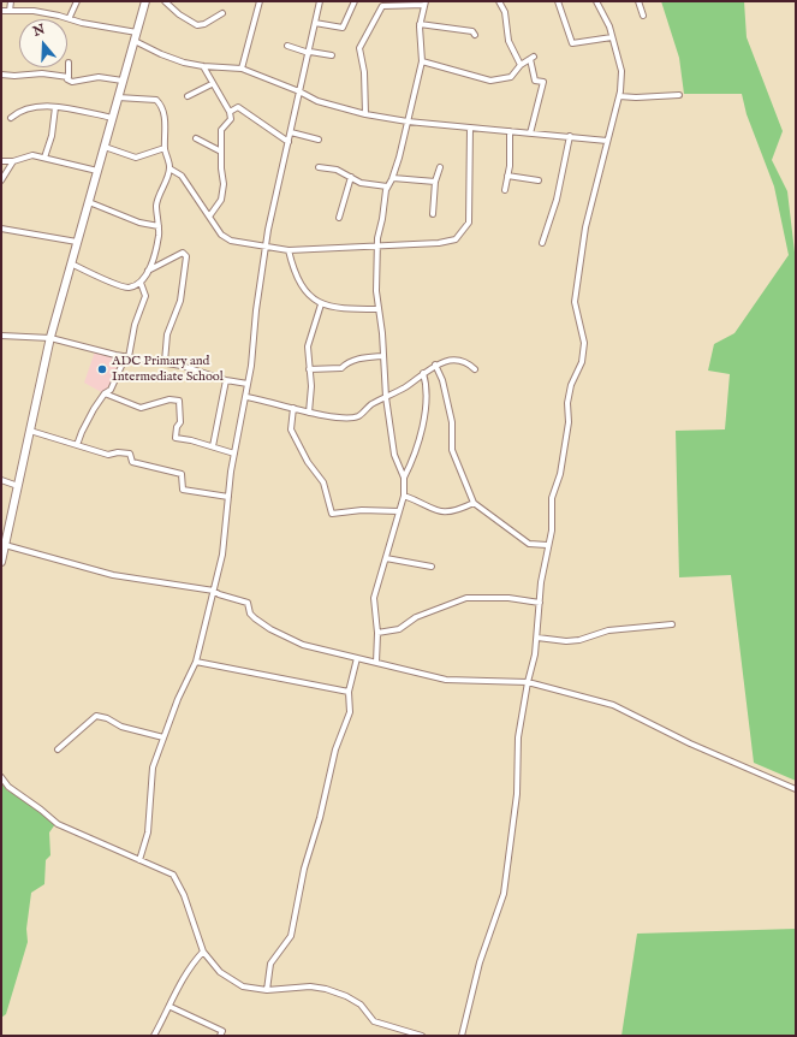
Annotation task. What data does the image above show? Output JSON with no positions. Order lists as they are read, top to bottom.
{
  "places": ["ADC Primary and Intermediate School"],
  "north": "top"
}
